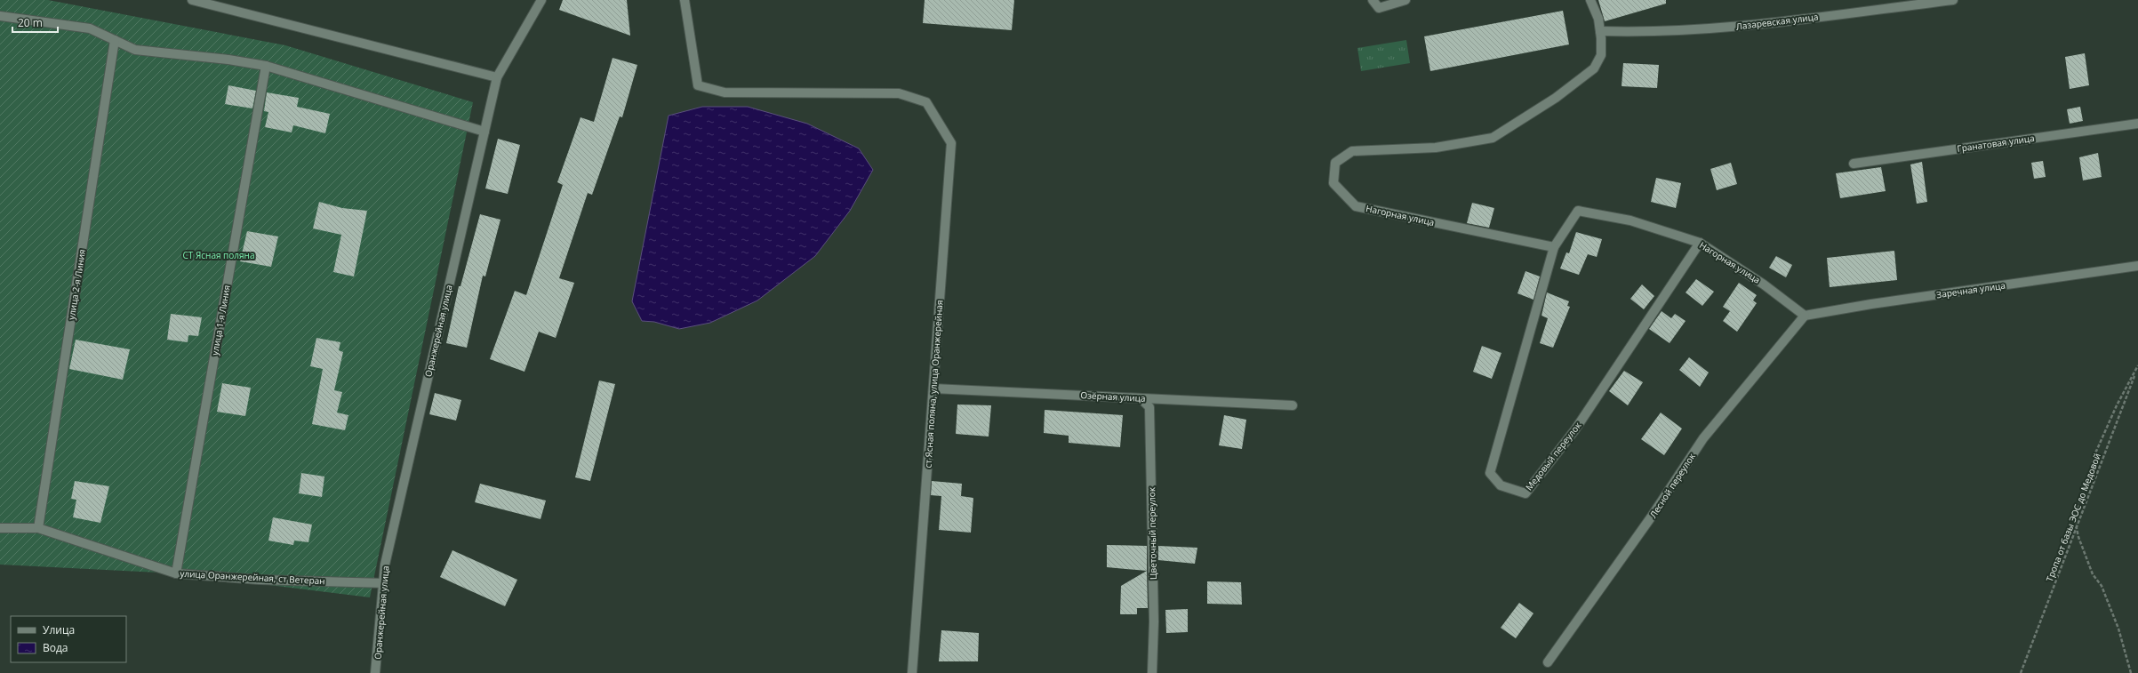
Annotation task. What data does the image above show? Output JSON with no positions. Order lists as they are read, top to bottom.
{
  "streets": {
    "street": [
      "Лазаревская улица",
      "Гранатовая улица",
      "Нагорная улица",
      "улица 2-я Линия",
      "Заречная улица",
      "улица 1-я Линия",
      "Оранжерейная улица",
      "ст Ясная поляна, улица Оранжерейная",
      "Озёрная улица",
      "Медовый переулок",
      "Лесной переулок",
      "Цветочный переулок",
      "улица Оранжерейная, ст Ветеран"
    ],
    "path": ["Тропа от базы ЭОС до Медовой"]
  },
  "crossings": [
    ["Лазаревская улица", "Нагорная улица"],
    ["Нагорная улица", "Заречная улица"],
    ["Нагорная улица", "Медовый переулок"],
    ["Нагорная улица", "Лесной переулок"],
    ["улица 2-я Линия", "улица Оранжерейная, ст Ветеран"],
    ["Заречная улица", "Лесной переулок"],
    ["улица 1-я Линия", "улица Оранжерейная, ст Ветеран"],
    ["Оранжерейная улица", "улица Оранжерейная, ст Ветеран"],
    ["ст Ясная поляна, улица Оранжерейная", "Озёрная улица"],
    ["Озёрная улица", "Цветочный переулок"]
  ],
  "parks": ["СТ Ясная поляна"],
  "legend": ["Улица", "Вода"],
  "scale_bar": "20 m"
}
